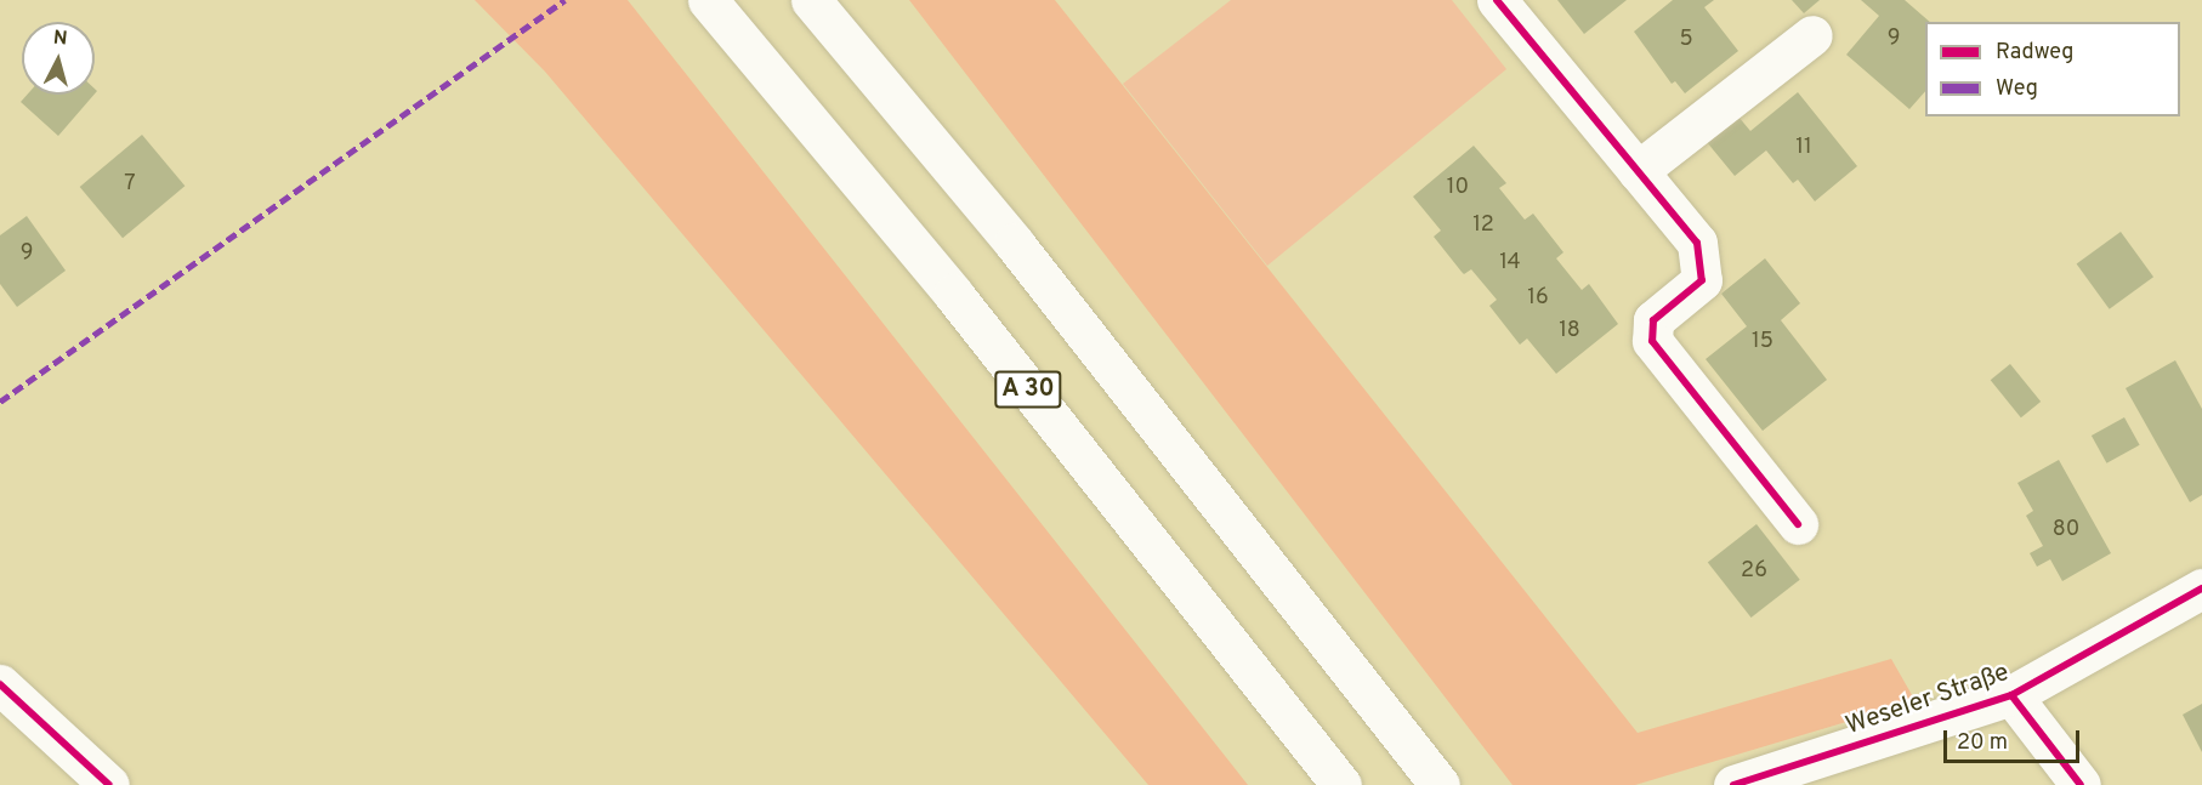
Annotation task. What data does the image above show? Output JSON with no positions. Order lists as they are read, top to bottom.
{
  "streets": {
    "main road": ["A 30", "Weseler Straße"]
  },
  "house_numbers": [
    "9",
    "5",
    "11",
    "7",
    "10",
    "12",
    "9",
    "14",
    "16",
    "18",
    "15",
    "80",
    "26"
  ],
  "legend": ["Radweg", "Weg"],
  "scale_bar": "20 m",
  "north": "top"
}
